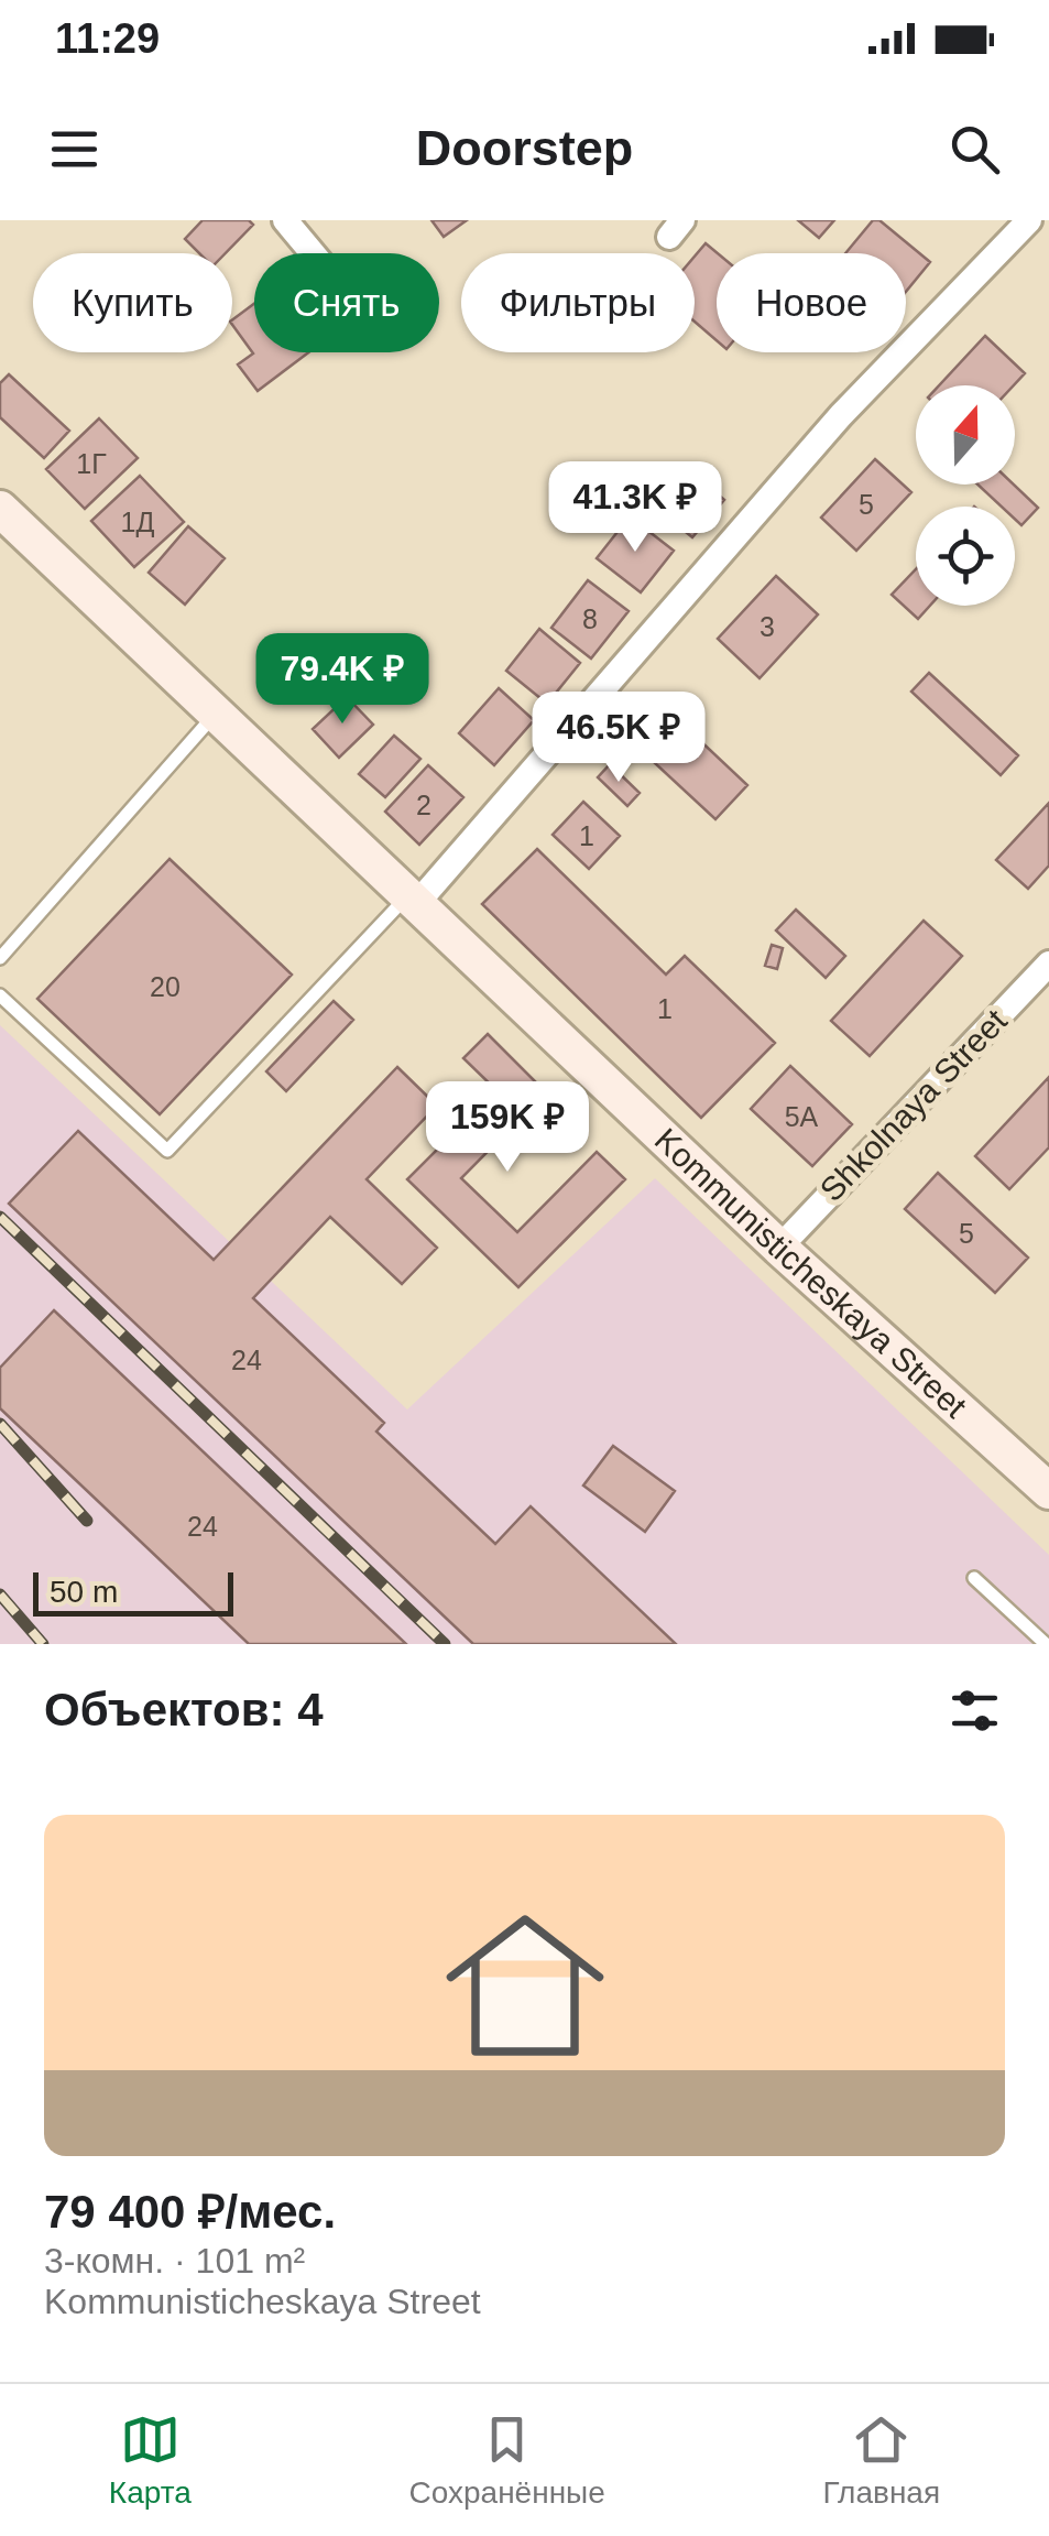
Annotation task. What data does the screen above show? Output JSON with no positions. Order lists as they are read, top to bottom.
{
  "streets": {
    "street": ["Shkolnaya Street", "Kommunisticheskaya Street"]
  },
  "crossings": [
    ["Shkolnaya Street", "Kommunisticheskaya Street"]
  ],
  "house_numbers": [
    "1Г",
    "5",
    "1Д",
    "8",
    "3",
    "2",
    "1",
    "20",
    "1",
    "5А",
    "5",
    "24",
    "24"
  ],
  "scale_bar": "50 m",
  "north": "top",
  "page": {
    "status": "11:29",
    "header": "Doorstep",
    "chip": [
      "Купить",
      "Снять",
      "Фильтры",
      "Новое"
    ],
    "price": [
      "41.3K ₽",
      "79.4K ₽",
      "46.5K ₽",
      "159K ₽"
    ],
    "scale": "50 m",
    "heading": "Объектов: 4",
    "list": [
      {
        "name": "79 400 ₽/мес.",
        "note": "3-комн. · 101 m² · Kommunisticheskaya Street"
      }
    ],
    "tabs": ["Карта", "Сохранённые", "Главная"]
  }
}
